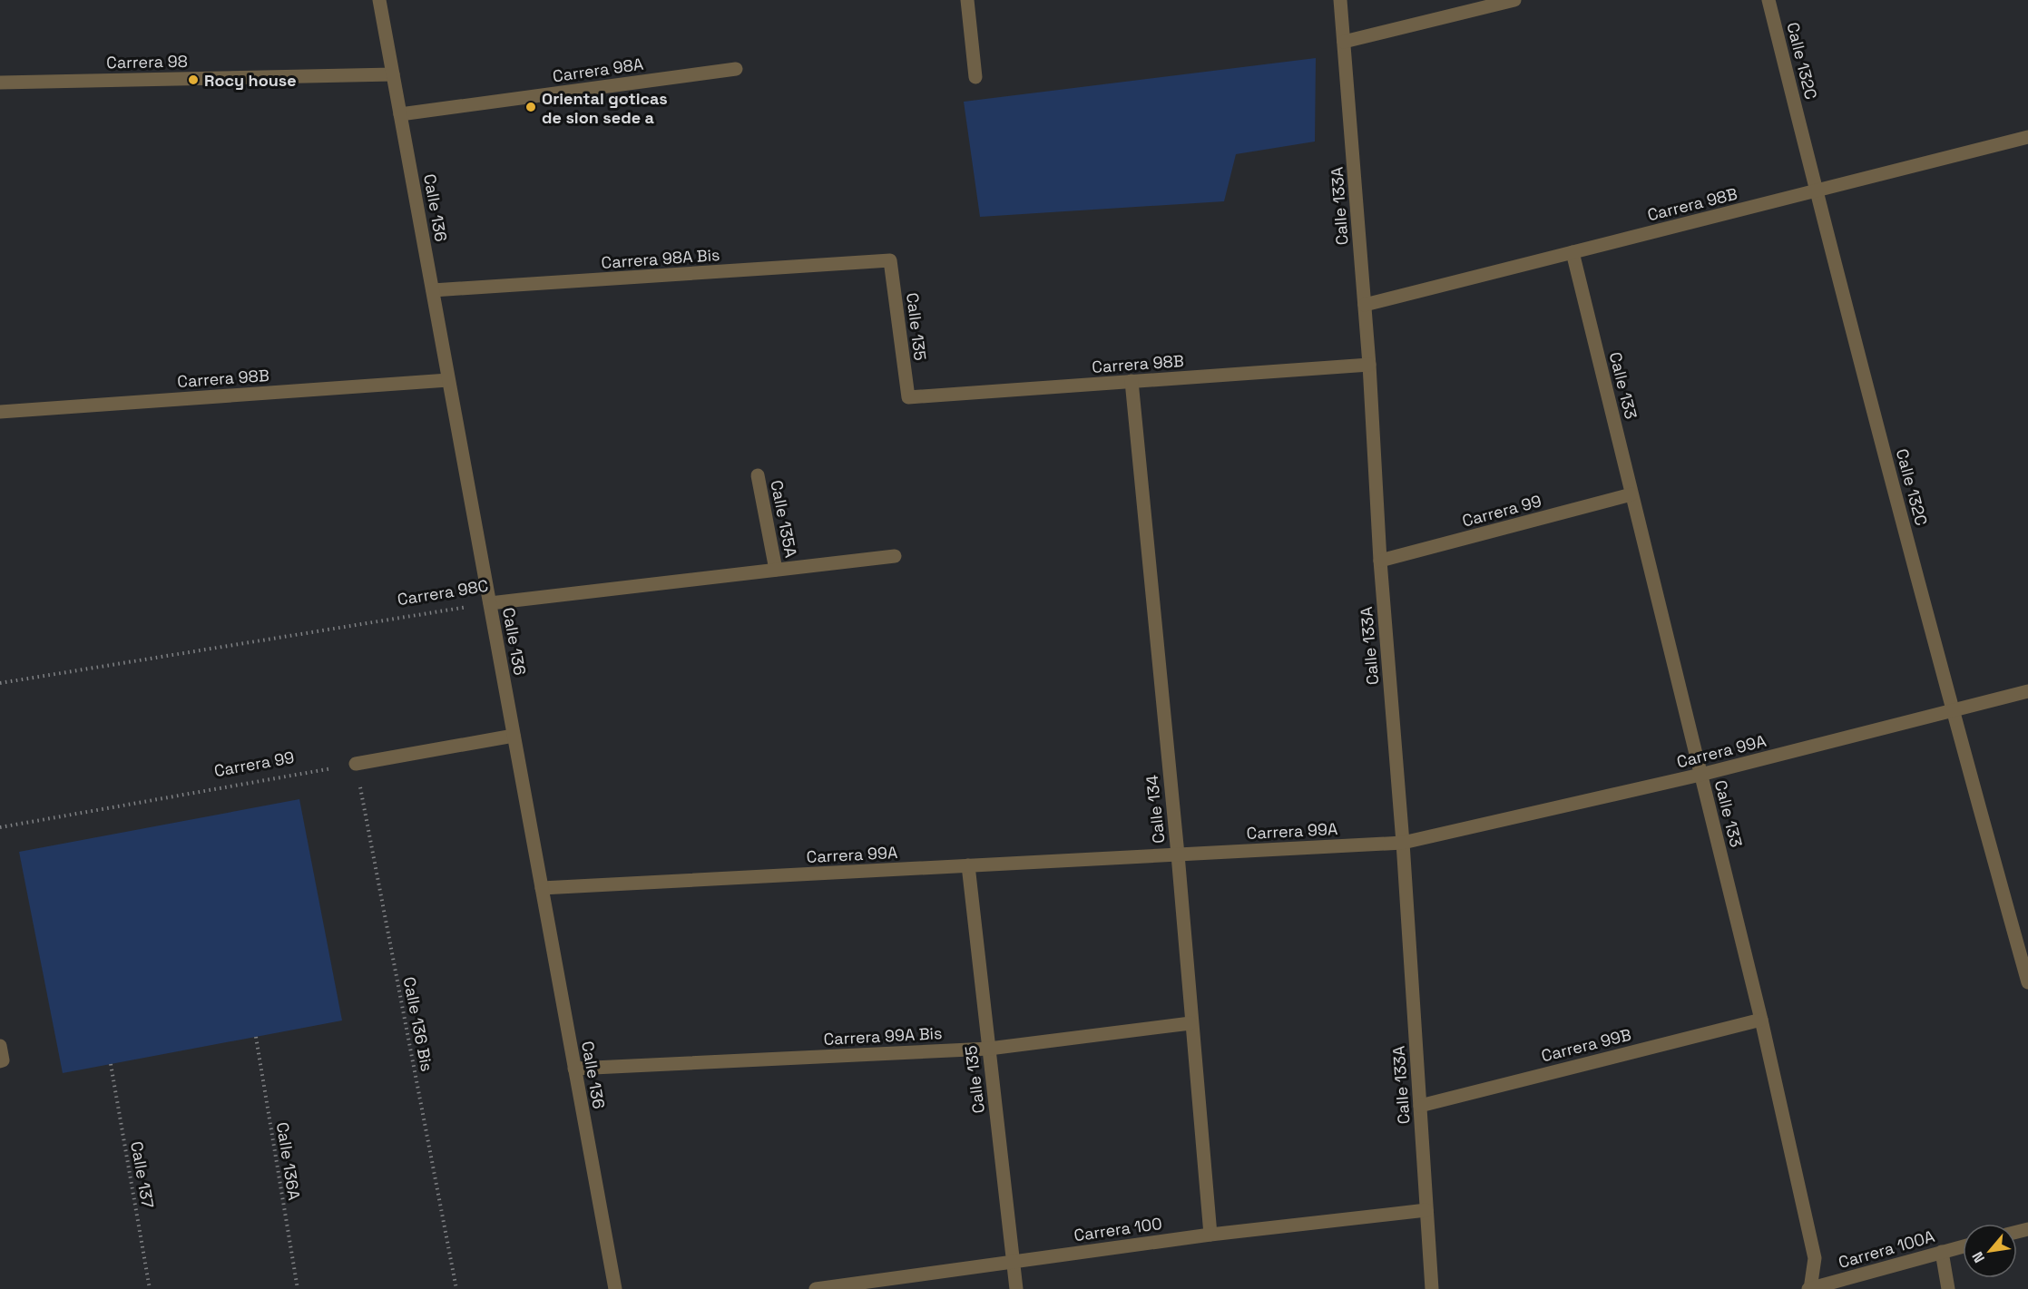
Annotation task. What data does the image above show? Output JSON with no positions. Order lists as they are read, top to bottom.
{
  "streets": {
    "street": [
      "Calle 132C",
      "Carrera 98",
      "Carrera 98A",
      "Carrera 98B",
      "Calle 133A",
      "Calle 136",
      "Carrera 98A Bis",
      "Calle 135",
      "Calle 133",
      "Carrera 99",
      "Calle 135A",
      "Carrera 98C",
      "Carrera 99A",
      "Calle 134",
      "Carrera 99A Bis",
      "Carrera 99B",
      "Carrera 100",
      "Carrera 100A"
    ],
    "path": ["Calle 136 Bis", "Calle 136A", "Calle 137"]
  },
  "crossings": [
    ["Calle 132C", "Carrera 98B"],
    ["Calle 132C", "Carrera 99A"],
    ["Carrera 98", "Calle 136"],
    ["Carrera 98A", "Calle 136"],
    ["Carrera 98B", "Calle 133A"],
    ["Carrera 98B", "Calle 136"],
    ["Carrera 98B", "Calle 135"],
    ["Carrera 98B", "Calle 133"],
    ["Carrera 98B", "Calle 134"],
    ["Calle 133A", "Carrera 99"],
    ["Calle 133A", "Carrera 99A"],
    ["Calle 133A", "Carrera 99B"],
    ["Calle 133A", "Carrera 100"],
    ["Calle 136", "Carrera 98A Bis"],
    ["Calle 136", "Carrera 98C"],
    ["Calle 136", "Carrera 99A"],
    ["Calle 136", "Carrera 99A Bis"],
    ["Carrera 98A Bis", "Calle 135"],
    ["Calle 135", "Carrera 99A"],
    ["Calle 135", "Carrera 99A Bis"],
    ["Calle 135", "Carrera 100"],
    ["Calle 133", "Carrera 99"],
    ["Calle 133", "Carrera 99A"],
    ["Calle 133", "Carrera 99B"],
    ["Calle 133", "Carrera 100A"],
    ["Carrera 99", "Calle 136 Bis"],
    ["Calle 135A", "Carrera 98C"],
    ["Carrera 99A", "Calle 134"],
    ["Calle 134", "Carrera 99A Bis"],
    ["Calle 134", "Carrera 100"]
  ],
  "places": ["Rocy house", "Oriental goticas de sion sede a"],
  "north": "bottom left"
}
